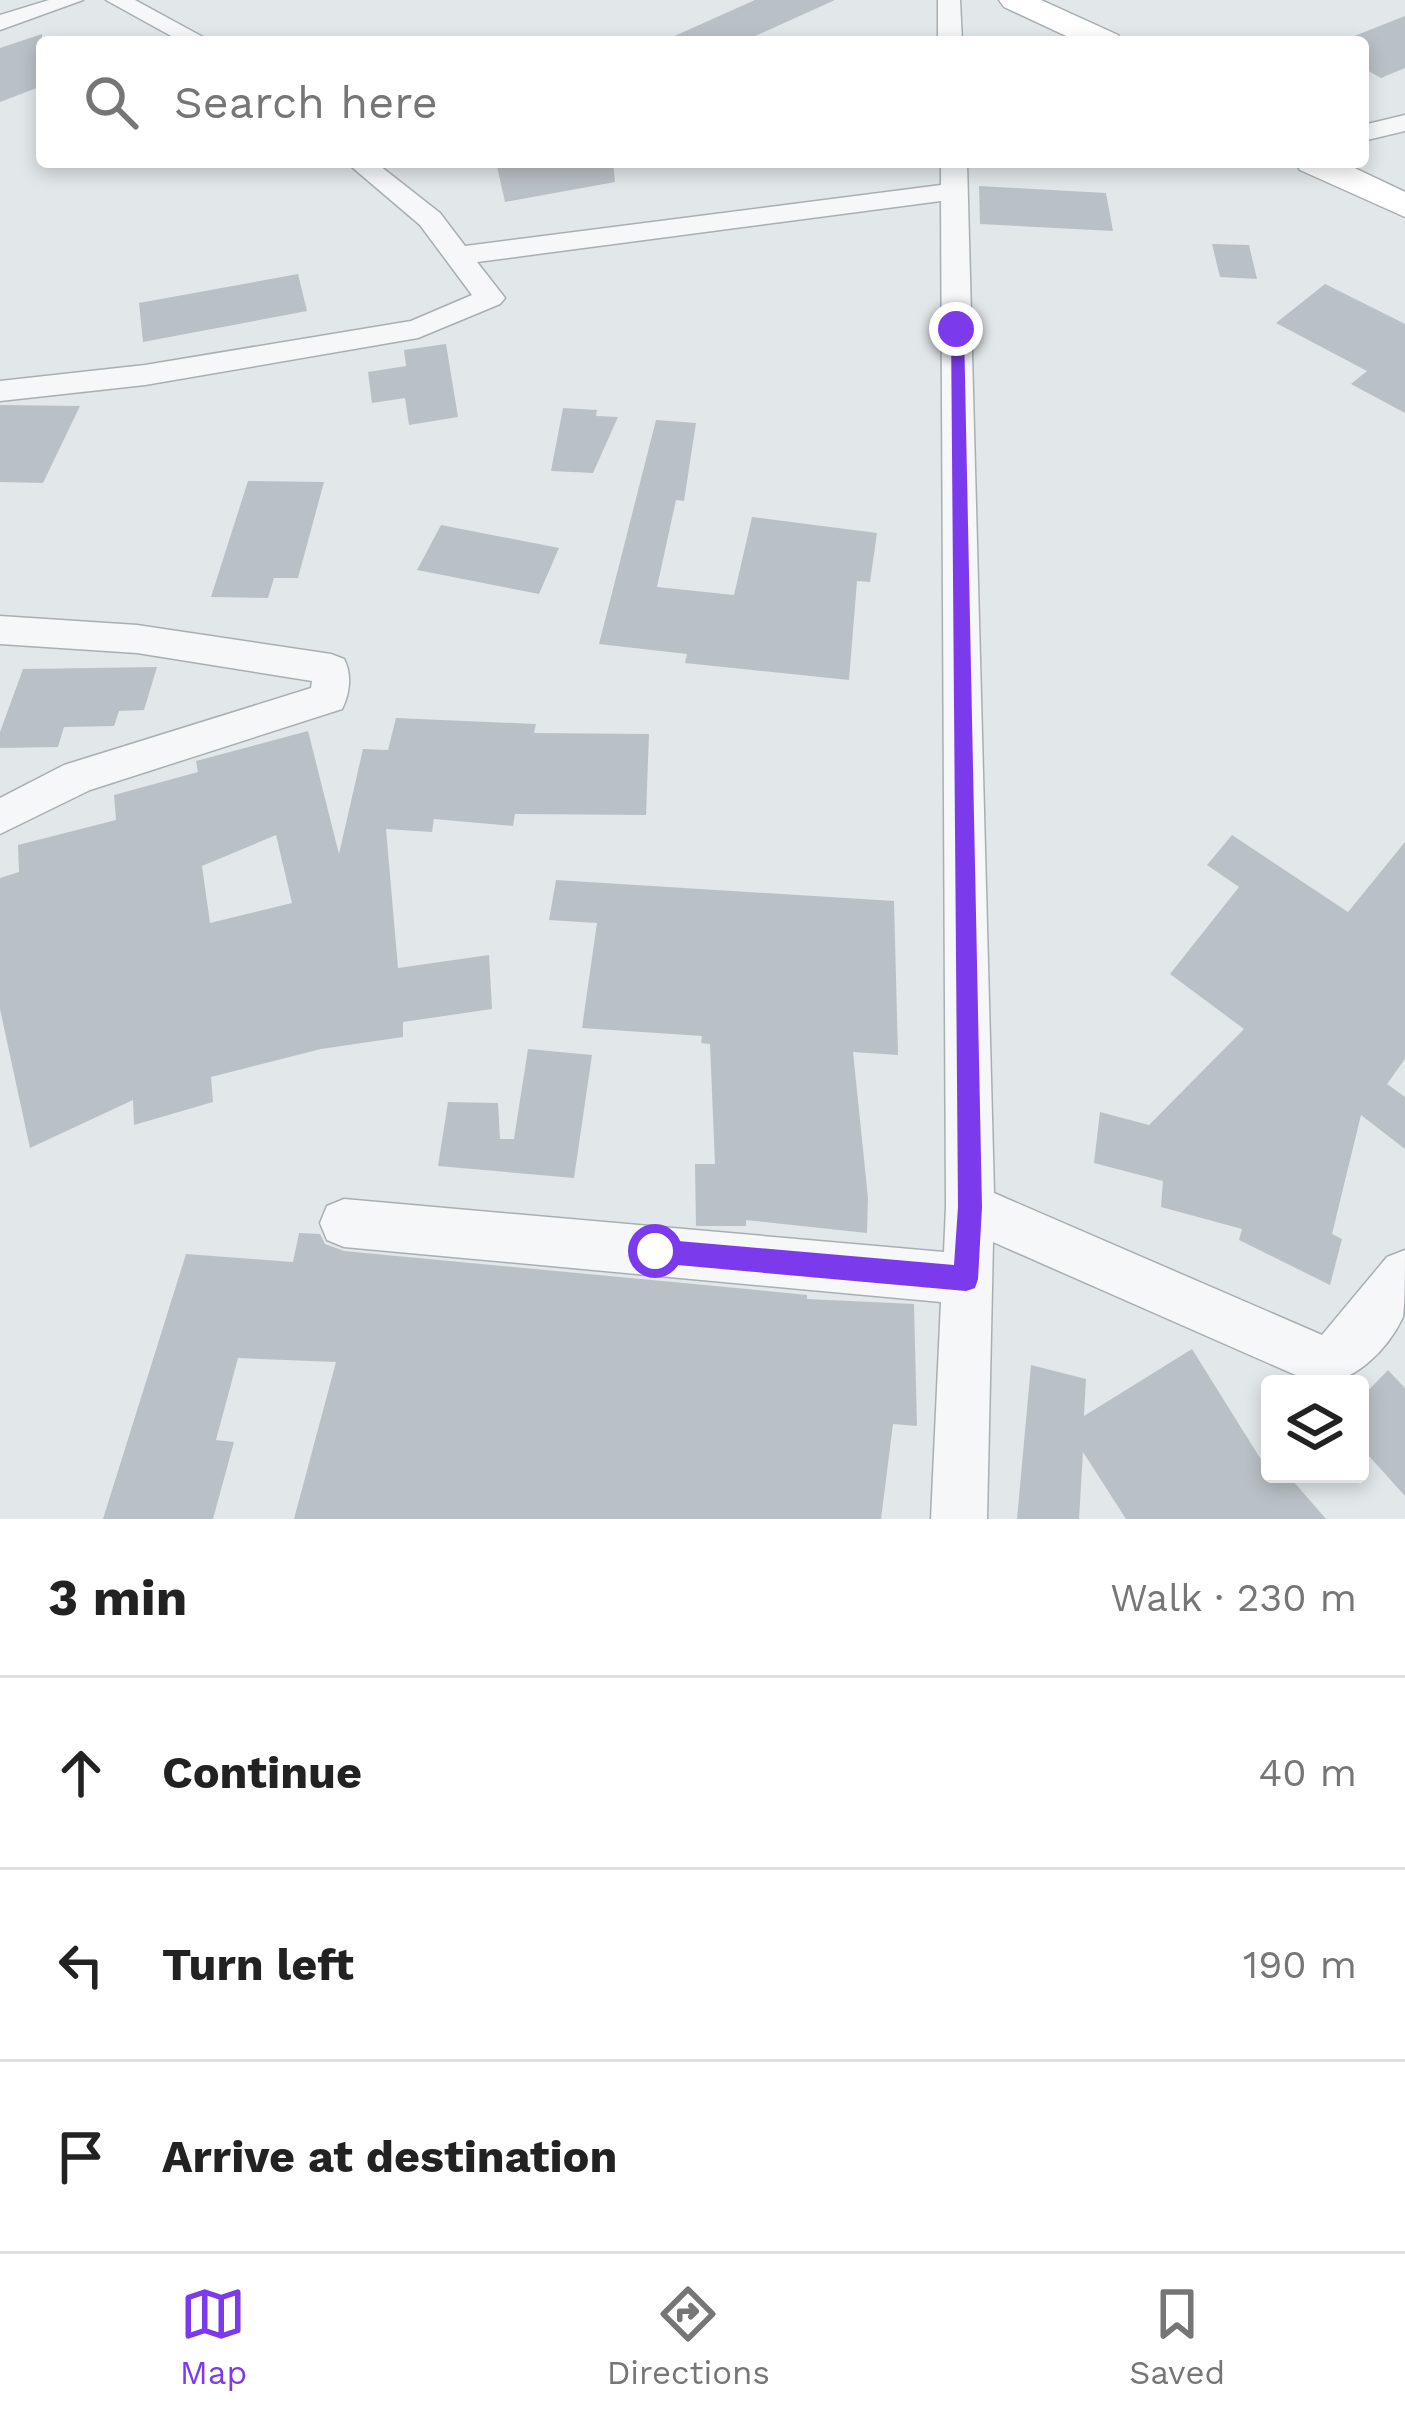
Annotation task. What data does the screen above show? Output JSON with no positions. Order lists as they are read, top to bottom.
{
  "page": {
    "search": "Search here",
    "heading": ["3 min", "Walk · 230 m"],
    "list": [
      ["Continue", "40 m"],
      ["Turn left", "190 m"],
      "Arrive at destination"
    ],
    "nav": ["Map", "Directions", "Saved"]
  }
}
